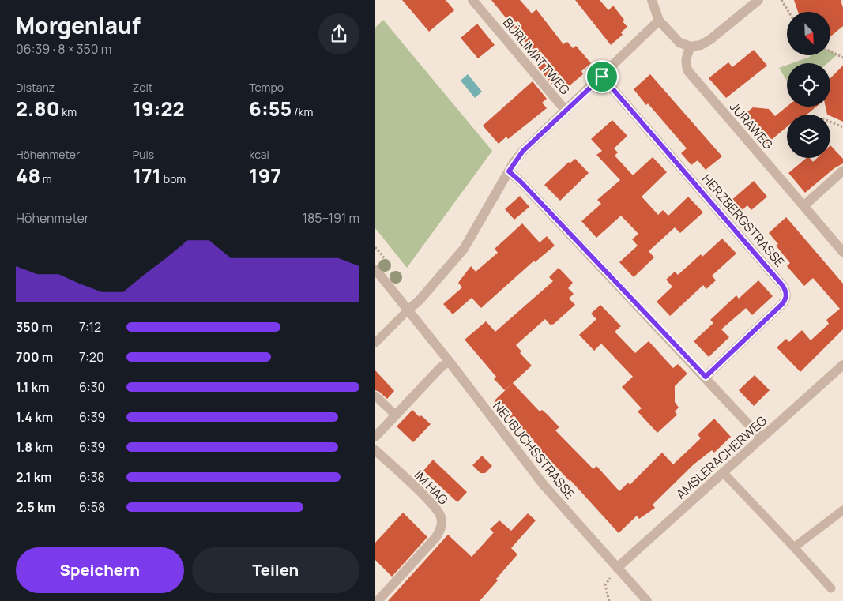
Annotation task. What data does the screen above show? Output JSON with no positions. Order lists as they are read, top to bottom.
{
  "streets": {
    "street": [
      "BÜRLIMATTWEG",
      "JURAWEG",
      "HERZBERGSTRASSE",
      "NEUBUCHSSTRASSE",
      "AMSLERACHERWEG",
      "IM HAG"
    ]
  },
  "crossings": [
    ["NEUBUCHSSTRASSE", "AMSLERACHERWEG"]
  ],
  "north": "bottom right",
  "page": {
    "heading": ["Morgenlauf", "06:39 · 8 × 350 m"],
    "stats": [
      ["Distanz", "2.80 km"],
      ["Zeit", "19:22"],
      ["Tempo", "6:55 /km"],
      ["Höhenmeter", "48 m"],
      ["Puls", "171 bpm"],
      ["kcal", "197"]
    ],
    "chart": ["Höhenmeter", "185–191 m"],
    "list": [
      {
        "name": "350 m",
        "note": "7:12"
      },
      {
        "name": "700 m",
        "note": "7:20"
      },
      {
        "name": "1.1 km",
        "note": "6:30"
      },
      {
        "name": "1.4 km",
        "note": "6:39"
      },
      {
        "name": "1.8 km",
        "note": "6:39"
      },
      {
        "name": "2.1 km",
        "note": "6:38"
      },
      {
        "name": "2.5 km",
        "note": "6:58"
      }
    ],
    "buttons": ["Speichern", "Teilen"]
  }
}
